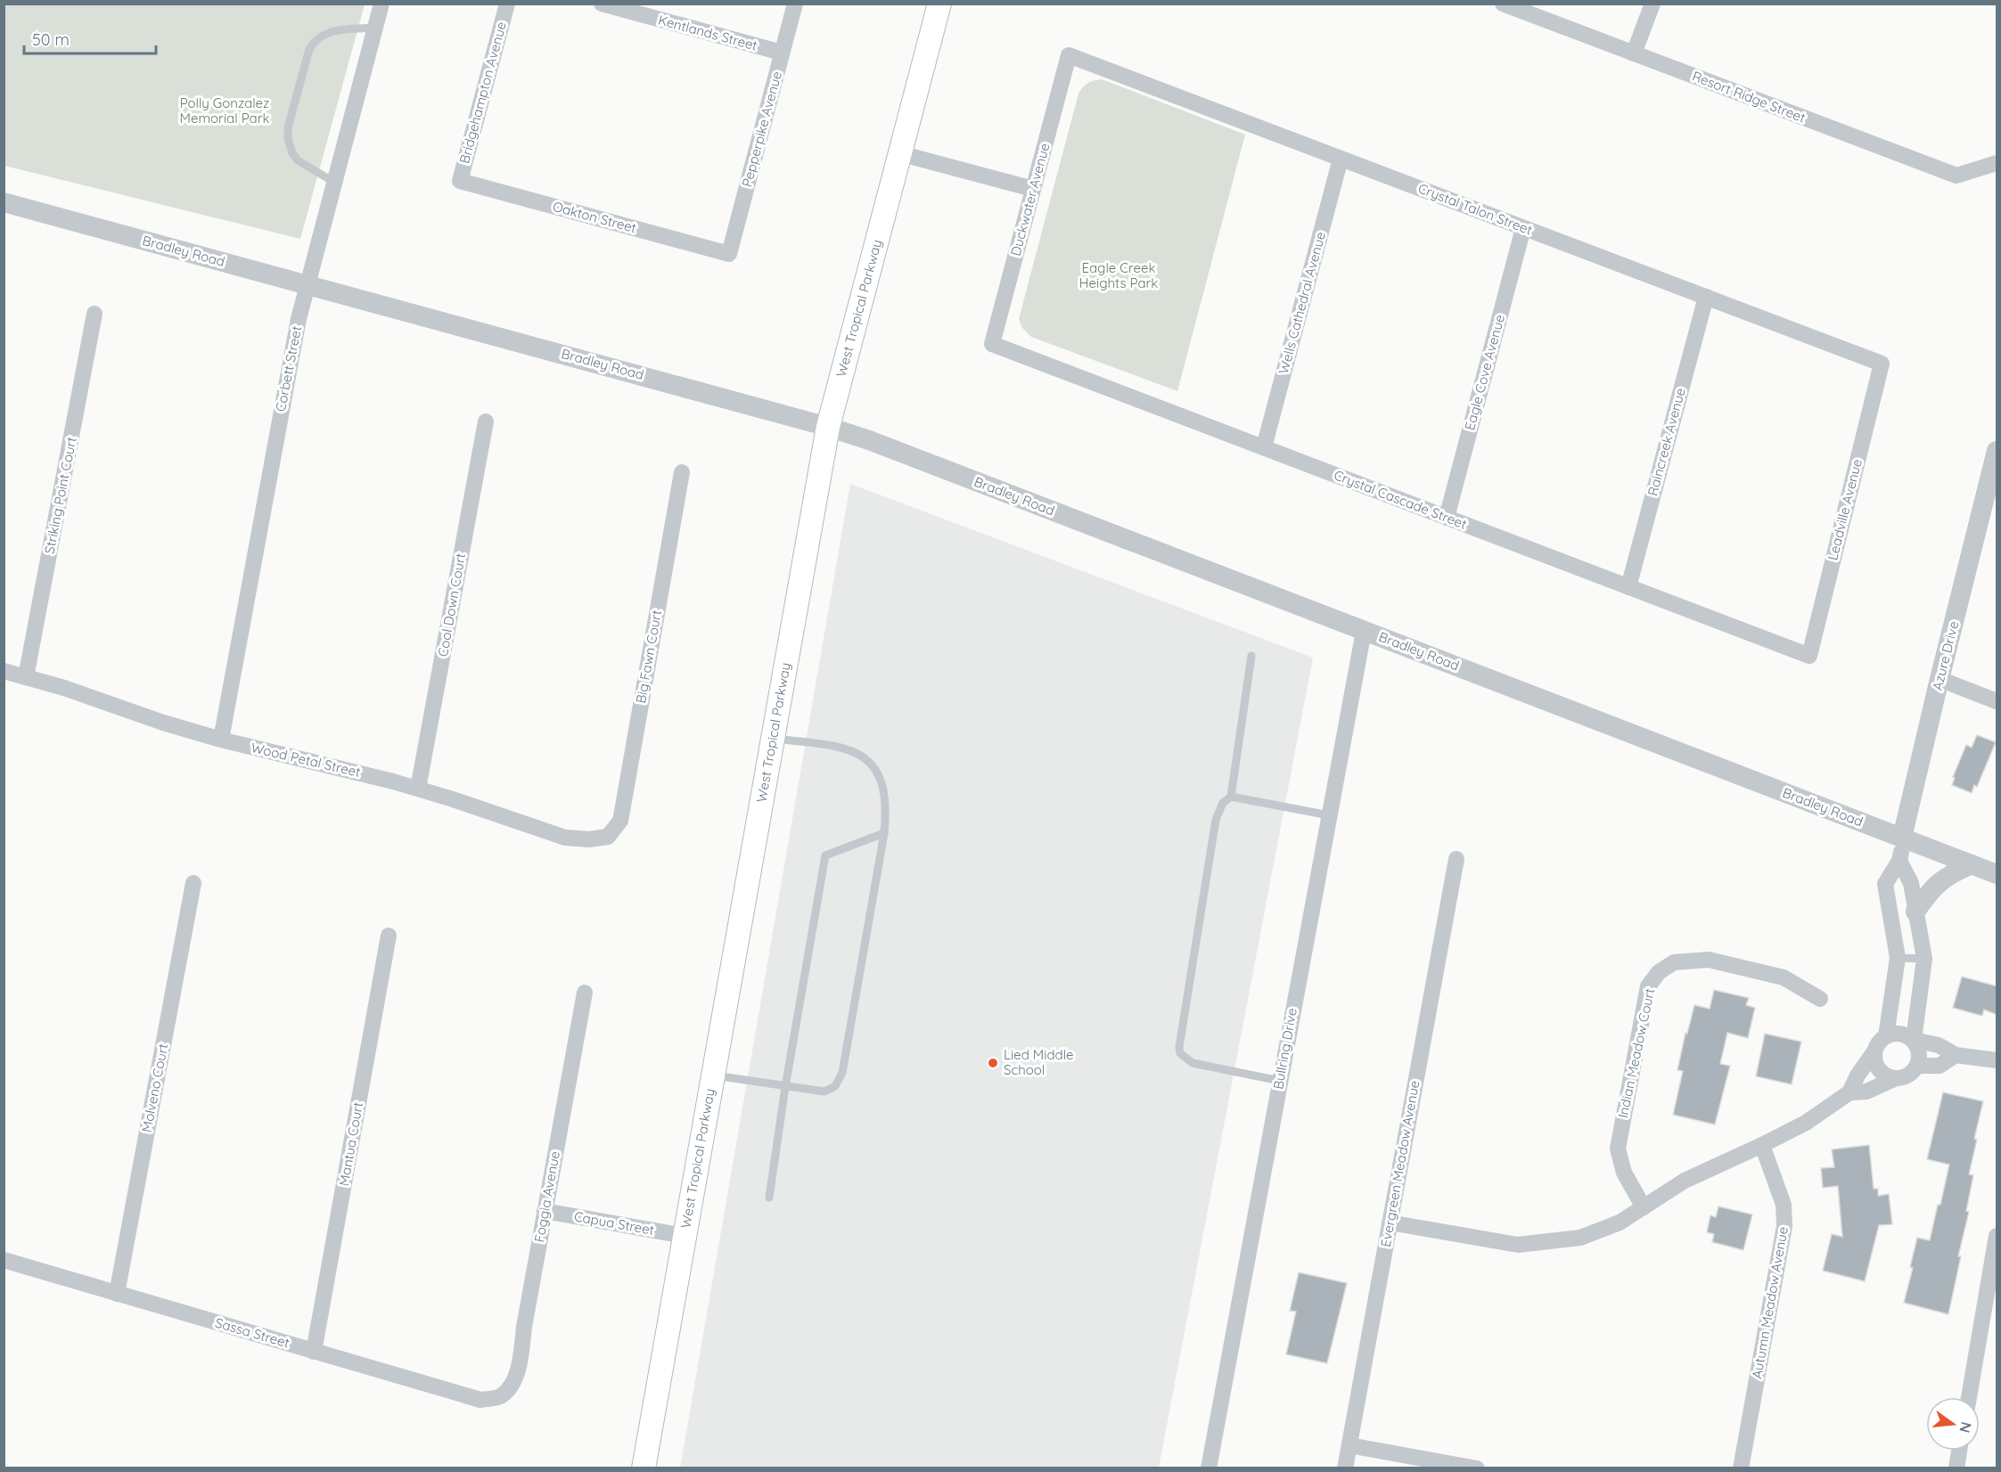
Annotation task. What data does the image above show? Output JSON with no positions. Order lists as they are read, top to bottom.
{
  "streets": {
    "main road": ["West Tropical Parkway"],
    "street": [
      "Kentlands Street",
      "Bridgehampton Avenue",
      "Resort Ridge Street",
      "Pepperpike Avenue",
      "Duckwater Avenue",
      "Crystal Talon Street",
      "Oakton Street",
      "Bradley Road",
      "Wells Cathedral Avenue",
      "Corbett Street",
      "Eagle Cove Avenue",
      "Raincreek Avenue",
      "Striking Point Court",
      "Crystal Cascade Street",
      "Leadville Avenue",
      "Cool Down Court",
      "Azure Drive",
      "Big Fawn Court",
      "Wood Petal Street",
      "Bullring Drive",
      "Indian Meadow Court",
      "Molveno Court",
      "Mantua Court",
      "Evergreen Meadow Avenue",
      "Foggia Avenue",
      "Capua Street",
      "Autumn Meadow Avenue",
      "Sassa Street"
    ]
  },
  "crossings": [
    ["Kentlands Street", "Pepperpike Avenue"],
    ["Bridgehampton Avenue", "Oakton Street"],
    ["Pepperpike Avenue", "Oakton Street"],
    ["Duckwater Avenue", "Crystal Talon Street"],
    ["Duckwater Avenue", "Crystal Cascade Street"],
    ["Crystal Talon Street", "Wells Cathedral Avenue"],
    ["Crystal Talon Street", "Eagle Cove Avenue"],
    ["Crystal Talon Street", "Raincreek Avenue"],
    ["Crystal Talon Street", "Leadville Avenue"],
    ["Bradley Road", "West Tropical Parkway"],
    ["Bradley Road", "Corbett Street"],
    ["Bradley Road", "Azure Drive"],
    ["Bradley Road", "Bullring Drive"],
    ["Wells Cathedral Avenue", "Crystal Cascade Street"],
    ["West Tropical Parkway", "Capua Street"],
    ["Corbett Street", "Wood Petal Street"],
    ["Eagle Cove Avenue", "Crystal Cascade Street"],
    ["Raincreek Avenue", "Crystal Cascade Street"],
    ["Striking Point Court", "Wood Petal Street"],
    ["Crystal Cascade Street", "Leadville Avenue"],
    ["Cool Down Court", "Wood Petal Street"],
    ["Big Fawn Court", "Wood Petal Street"],
    ["Molveno Court", "Sassa Street"],
    ["Mantua Court", "Sassa Street"],
    ["Foggia Avenue", "Capua Street"],
    ["Foggia Avenue", "Sassa Street"]
  ],
  "parks": ["Polly Gonzalez Memorial Park", "Eagle Creek Heights Park"],
  "places": ["Lied Middle School"],
  "scale_bar": "50 m",
  "north": "right"
}
